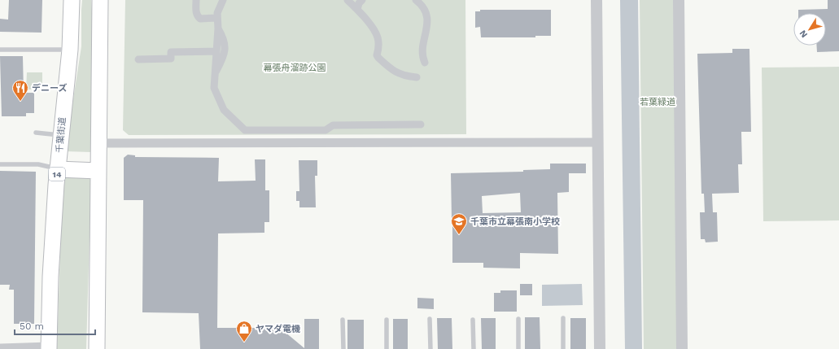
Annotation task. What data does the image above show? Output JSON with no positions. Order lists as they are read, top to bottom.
{
  "streets": {
    "highway": ["千葉街道", "14"]
  },
  "parks": ["幕張舟溜跡公園", "若葉緑道"],
  "places": {
    "restaurant": ["デニーズ"],
    "school or university": ["千葉市立幕張南小学校"],
    "shop": ["ヤマダ電機"]
  },
  "scale_bar": "50 m",
  "north": "bottom left"
}
